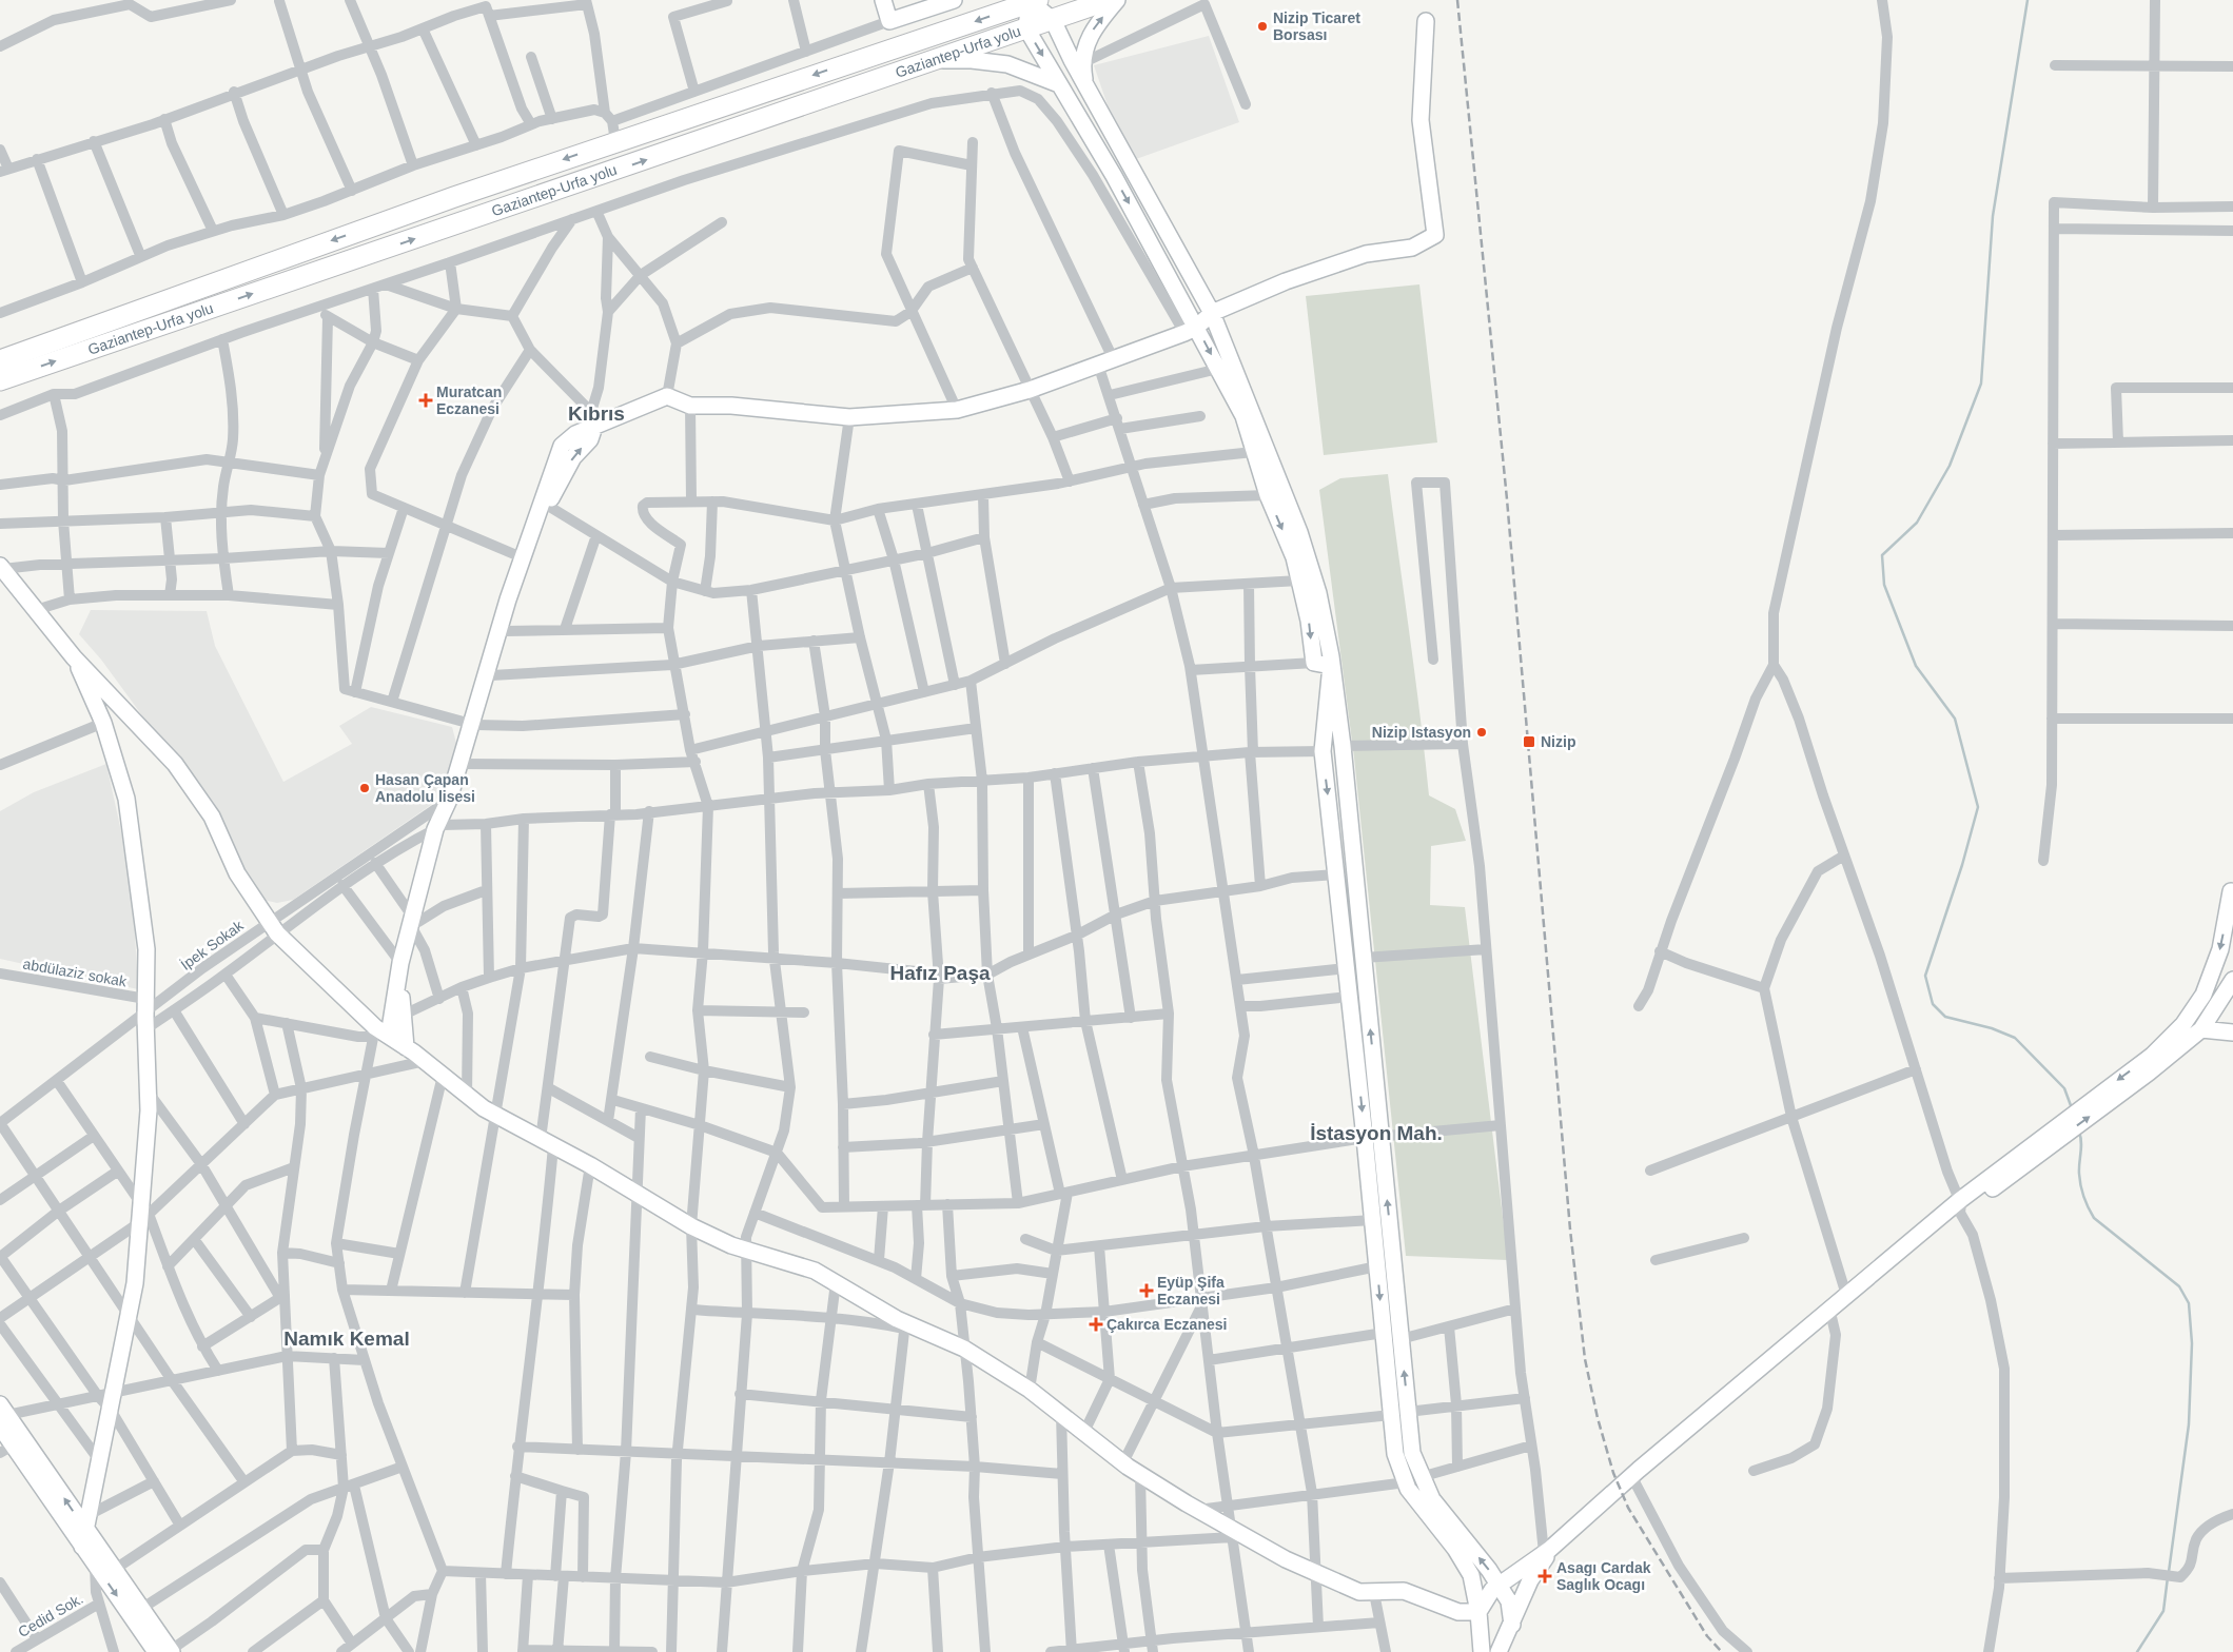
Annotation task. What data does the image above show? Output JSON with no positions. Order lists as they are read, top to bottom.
{
  "streets": {
    "highway": ["Gaziantep-Urfa yolu"],
    "street": ["İpek Sokak", "abdülaziz sokak", "Cedid Sok."]
  },
  "crossings": [
    ["İpek Sokak", "abdülaziz sokak"]
  ],
  "districts": [
    "Kıbrıs",
    "Hafız Paşa",
    "İstasyon Mah.",
    "Namık Kemal"
  ],
  "places": {
    "other": ["Nizip Ticaret Borsası", "Nizip Istasyon", "Hasan Çapan Anadolu lisesi"],
    "health": [
      "Muratcan Eczanesi",
      "Eyüp Şifa Eczanesi",
      "Çakırca Eczanesi",
      "Asagı Cardak Saglık Ocagı"
    ],
    "transit": ["Nizip"]
  }
}
